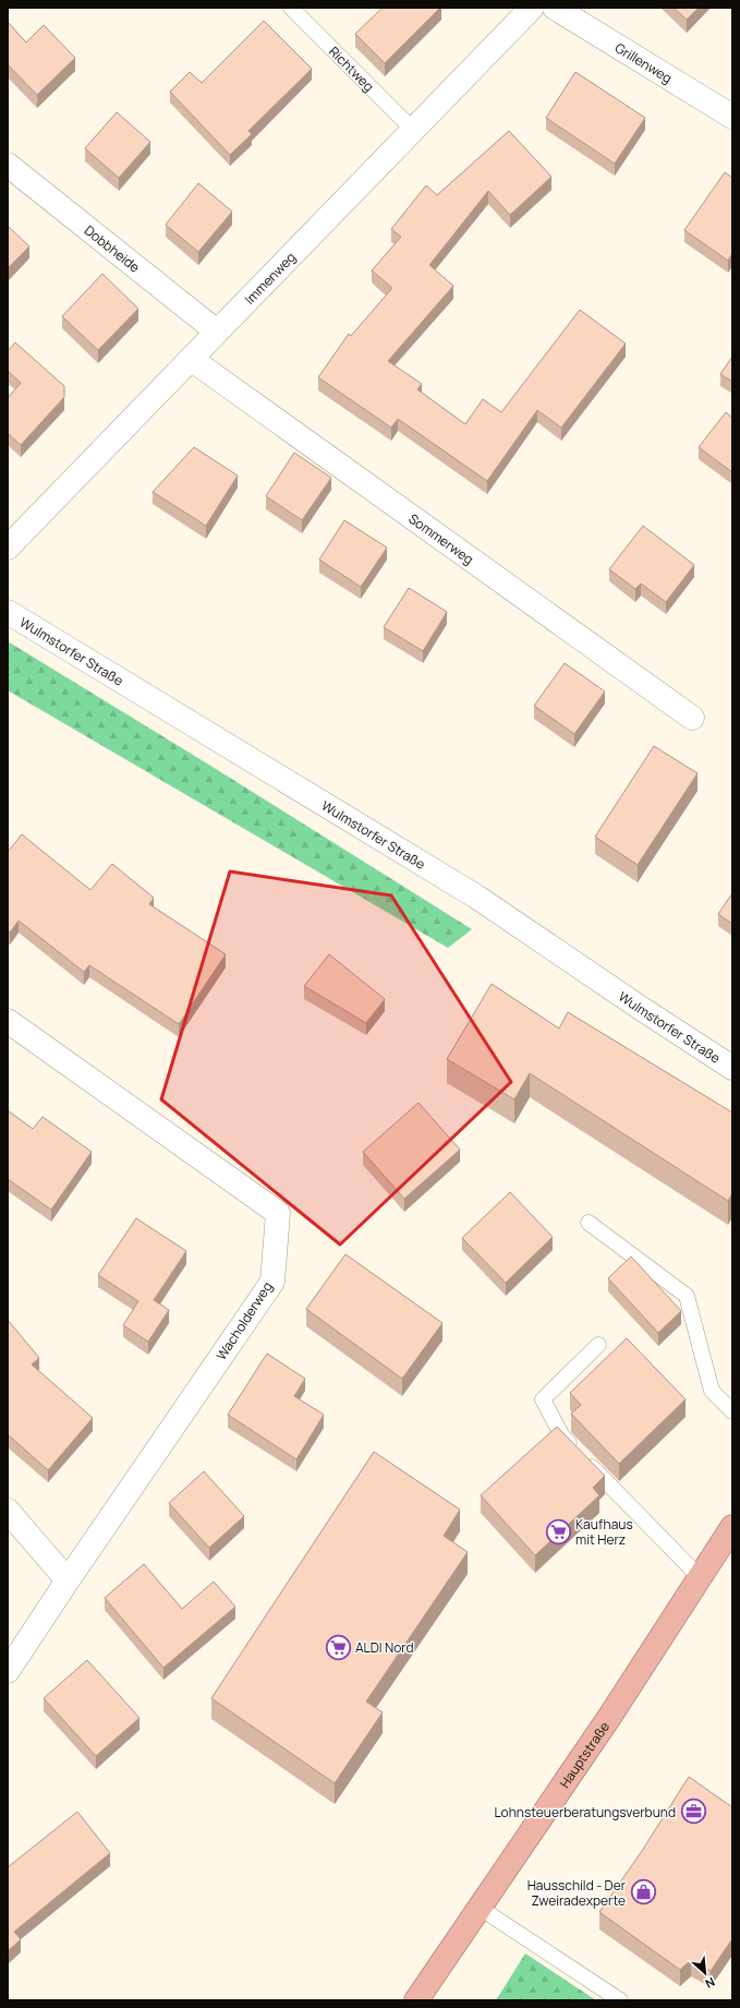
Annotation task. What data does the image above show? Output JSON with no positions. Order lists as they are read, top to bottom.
{
  "streets": {
    "main road": ["Hauptstraße"],
    "street": [
      "Grillenweg",
      "Dobbheide",
      "Immenweg",
      "Sommerweg",
      "Wulmstorfer Straße",
      "Wacholderweg"
    ],
    "lane": ["Richtweg"]
  },
  "crossings": [
    ["Richtweg", "Immenweg"],
    ["Dobbheide", "Immenweg"],
    ["Immenweg", "Sommerweg"]
  ],
  "places": {
    "supermarket": ["Kaufhaus mit Herz", "ALDI Nord"],
    "office": ["Lohnsteuerberatungsverbund"],
    "shop": ["Hausschild - Der Zweiradexperte"]
  },
  "north": "bottom right"
}
